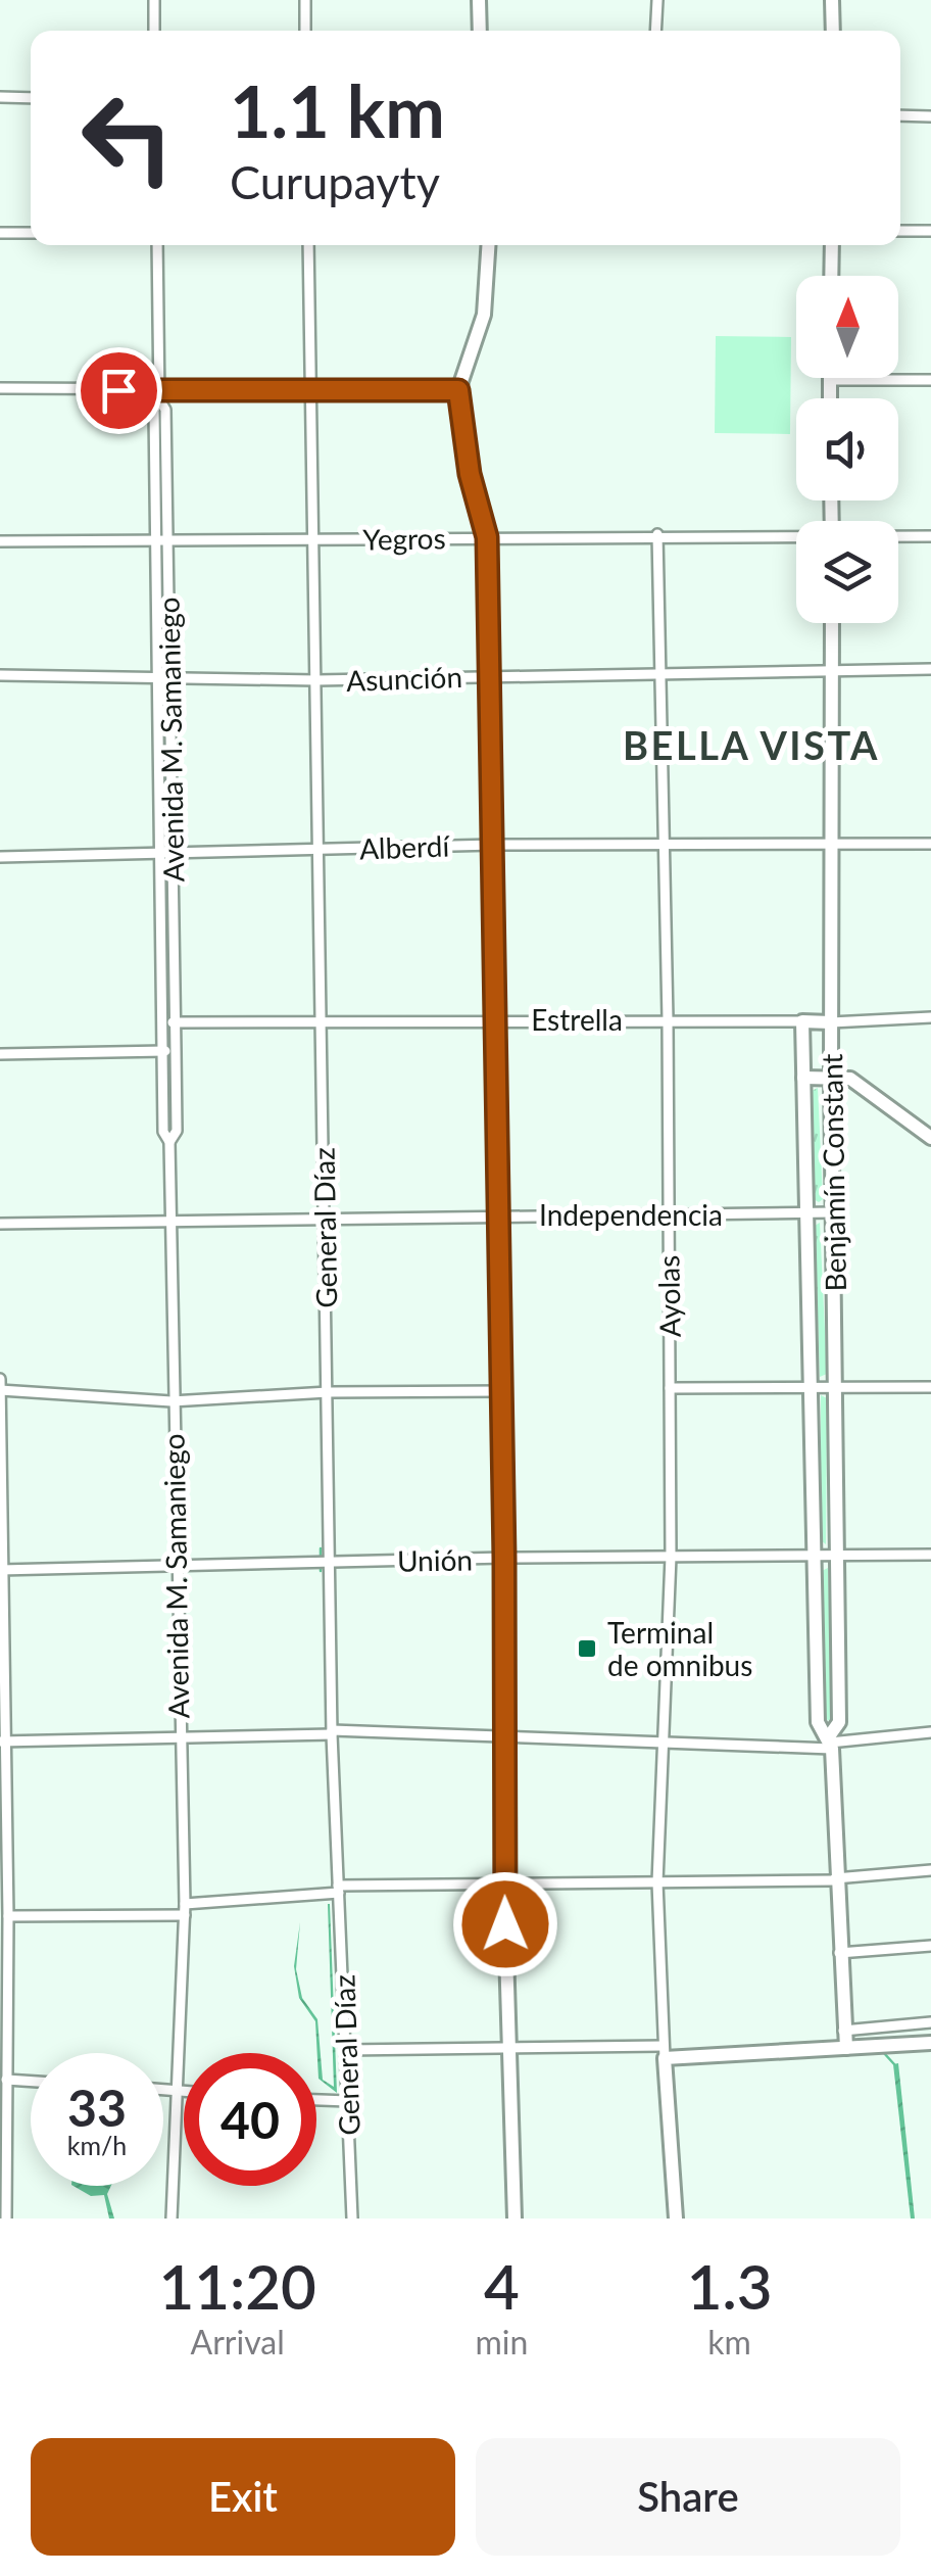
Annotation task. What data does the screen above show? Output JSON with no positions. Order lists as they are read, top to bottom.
{
  "streets": {
    "street": [
      "Yegros",
      "Asunción",
      "Avenida M. Samaniego",
      "Alberdí",
      "Estrella",
      "Benjamín Constant",
      "Independencia",
      "General Díaz",
      "Ayolas",
      "Unión"
    ]
  },
  "crossings": [
    ["Yegros", "Avenida M. Samaniego"],
    ["Yegros", "General Díaz"],
    ["Yegros", "Ayolas"],
    ["Asunción", "Avenida M. Samaniego"],
    ["Asunción", "Benjamín Constant"],
    ["Asunción", "General Díaz"],
    ["Asunción", "Ayolas"],
    ["Avenida M. Samaniego", "Alberdí"],
    ["Avenida M. Samaniego", "Estrella"],
    ["Avenida M. Samaniego", "Independencia"],
    ["Avenida M. Samaniego", "Unión"],
    ["Alberdí", "Benjamín Constant"],
    ["Alberdí", "General Díaz"],
    ["Alberdí", "Ayolas"],
    ["Estrella", "Benjamín Constant"],
    ["Estrella", "General Díaz"],
    ["Estrella", "Ayolas"],
    ["Benjamín Constant", "Independencia"],
    ["Benjamín Constant", "Unión"],
    ["Independencia", "General Díaz"],
    ["Independencia", "Ayolas"],
    ["General Díaz", "Unión"],
    ["Ayolas", "Unión"]
  ],
  "districts": ["BELLA VISTA"],
  "places": {
    "transit": ["Terminal de omnibus"]
  },
  "north": "top",
  "page": {
    "turn": ["1.1 km", "Curupayty"],
    "speed": "33 km/h",
    "limit": "40",
    "eta": [
      "11:20",
      "Arrival",
      "4",
      "min",
      "1.3",
      "km"
    ],
    "buttons": ["Exit", "Share"]
  }
}
